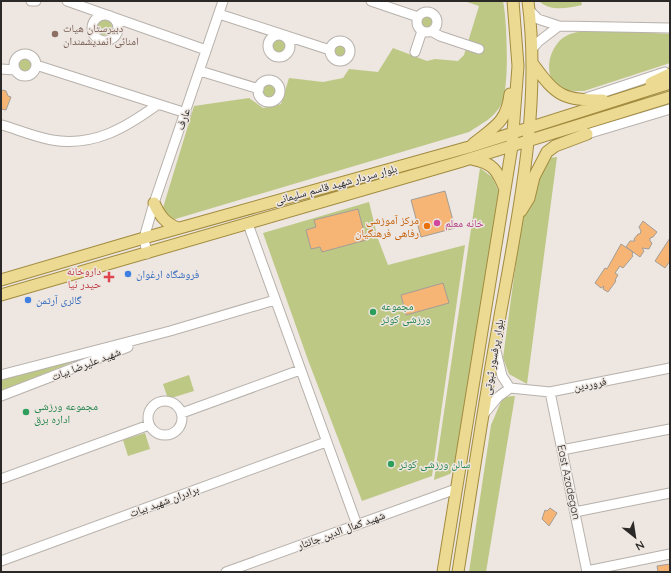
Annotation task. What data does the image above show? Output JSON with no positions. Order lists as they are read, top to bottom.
{
  "streets": {
    "main road": ["بلوار سردار شهید قاسم سلیمانی", "بلوار پرفسور ثبوتی"],
    "street": [
      "عارف",
      "شهید علیرضا بیات",
      "فروردین",
      "East Azadegan",
      "برادران شهید بیات",
      "شهید کمال الدین جانثار"
    ]
  },
  "crossings": [
    ["عارف", "بلوار سردار شهید قاسم سلیمانی"],
    ["بلوار سردار شهید قاسم سلیمانی", "بلوار پرفسور ثبوتی"],
    ["بلوار پرفسور ثبوتی", "شهید کمال الدین جانثار"],
    ["فروردین", "East Azadegan"]
  ],
  "places": {
    "other": [
      "دبیرستان هیات امنائی انمدیشمندان",
      "خانه معلم",
      "مرکز آموزشی رفاهی فرهنگیان",
      "فروشگاه ارغوان",
      "گالری آرتمن",
      "مجموعه ورزشی کوثر",
      "مجموعه ورزشی اداره برق",
      "سالن ورزشی کوثر"
    ],
    "health": ["داروخانه حیدر نیا"]
  },
  "north": "bottom right"
}
